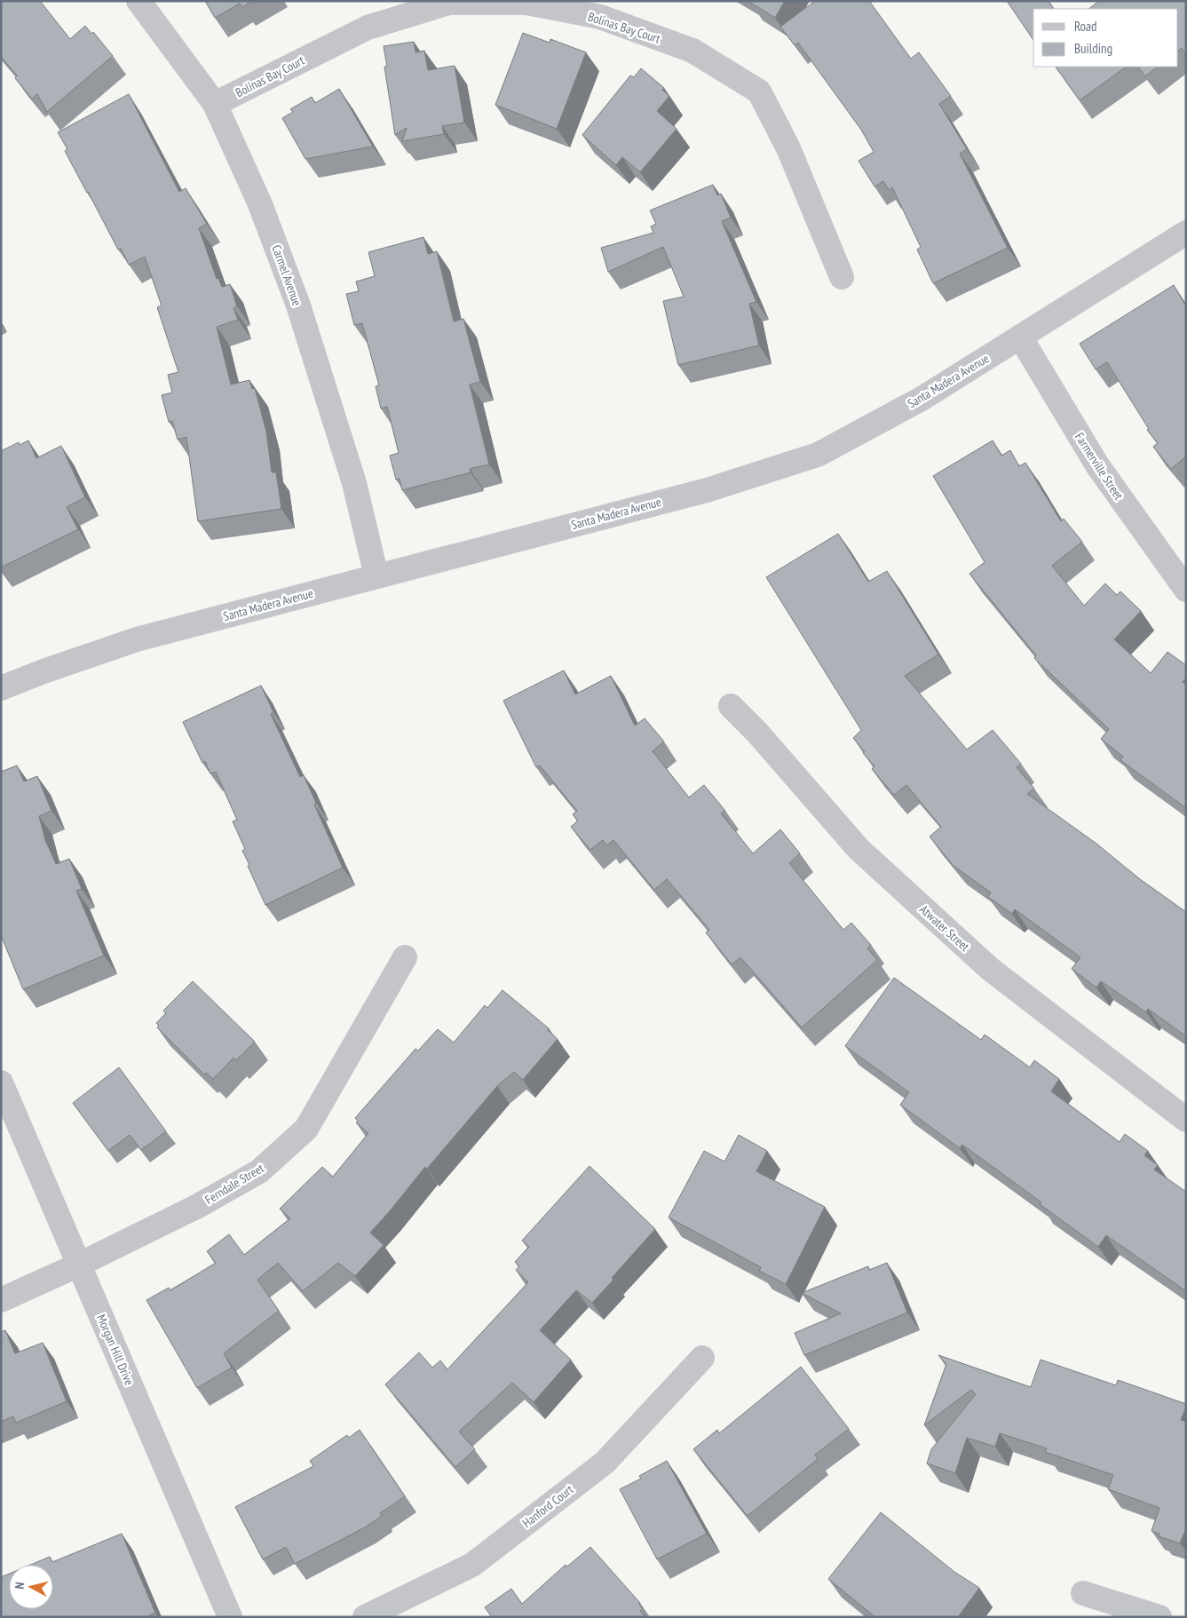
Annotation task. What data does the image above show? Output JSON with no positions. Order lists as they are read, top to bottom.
{
  "streets": {
    "street": [
      "Bolinas Bay Court",
      "Carmel Avenue",
      "Santa Madera Avenue",
      "Farmerville Street",
      "Atwater Street",
      "Ferndale Street",
      "Morgan Hill Drive",
      "Hanford Court"
    ]
  },
  "crossings": [
    ["Bolinas Bay Court", "Carmel Avenue"],
    ["Carmel Avenue", "Santa Madera Avenue"],
    ["Santa Madera Avenue", "Farmerville Street"],
    ["Ferndale Street", "Morgan Hill Drive"]
  ],
  "legend": ["Road", "Building"],
  "north": "left"
}
